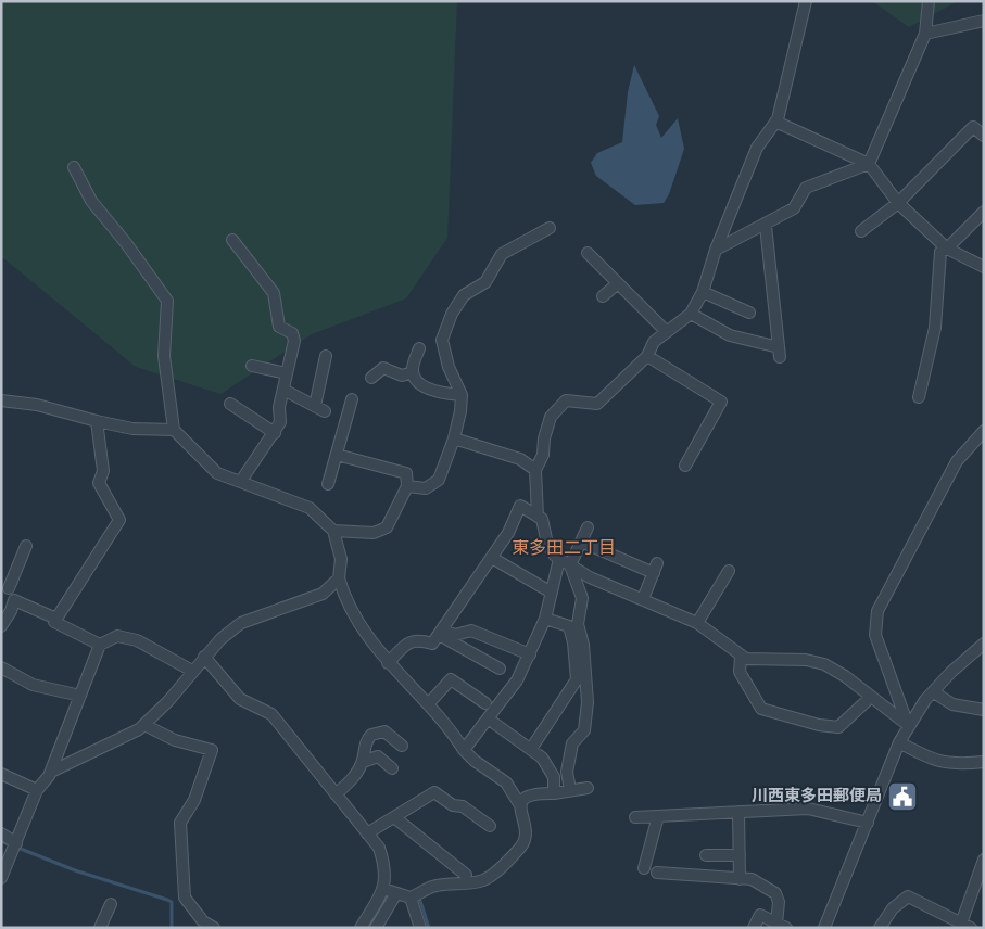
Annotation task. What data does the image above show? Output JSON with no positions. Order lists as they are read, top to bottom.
{
  "districts": ["東多田二丁目"],
  "places": {
    "public building": ["川西東多田郵便局"]
  }
}
